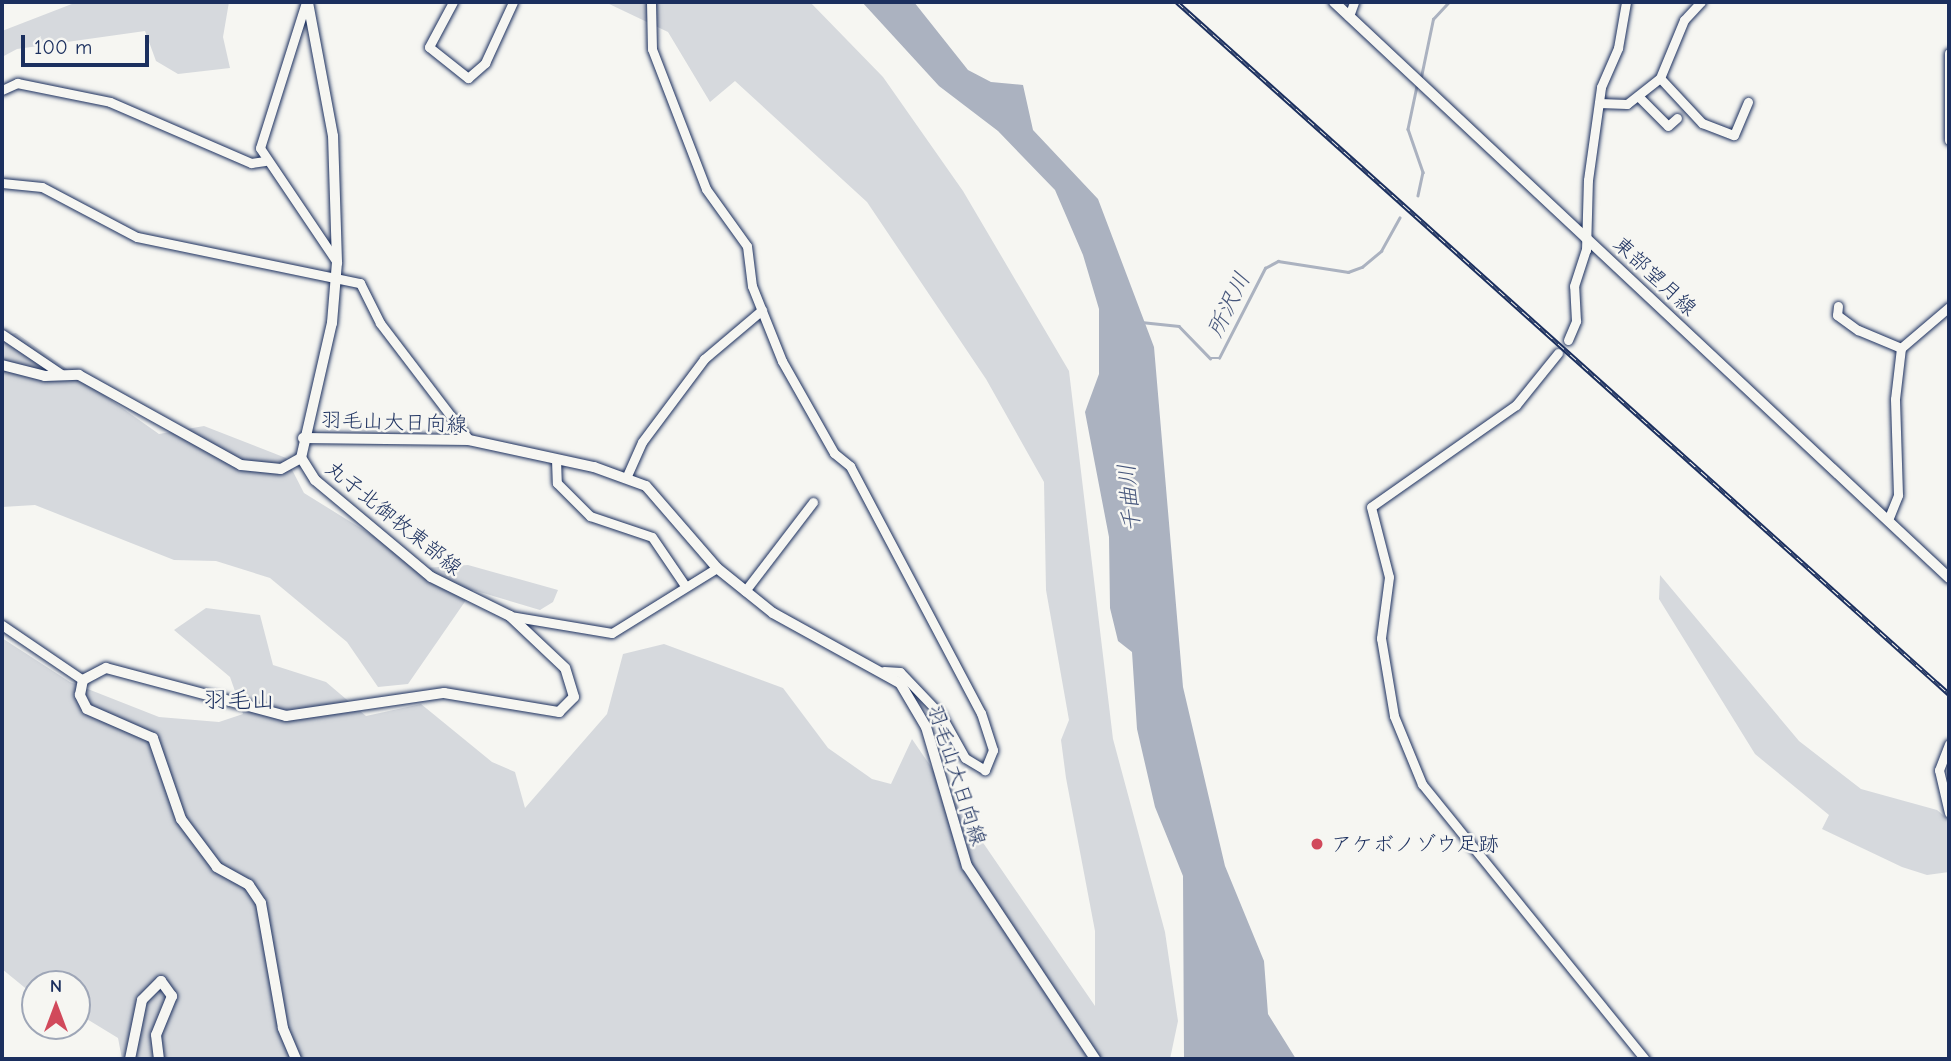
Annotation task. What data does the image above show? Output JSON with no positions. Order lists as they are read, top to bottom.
{
  "streets": {
    "main road": ["東部望月線", "羽毛山大日向線", "丸子北御牧東部線"]
  },
  "crossings": [
    ["羽毛山大日向線", "丸子北御牧東部線"]
  ],
  "districts": ["羽毛山"],
  "water": ["所沢川", "千曲川"],
  "places": ["アケボノゾウ足跡"],
  "scale_bar": "100 m",
  "north": "top"
}
